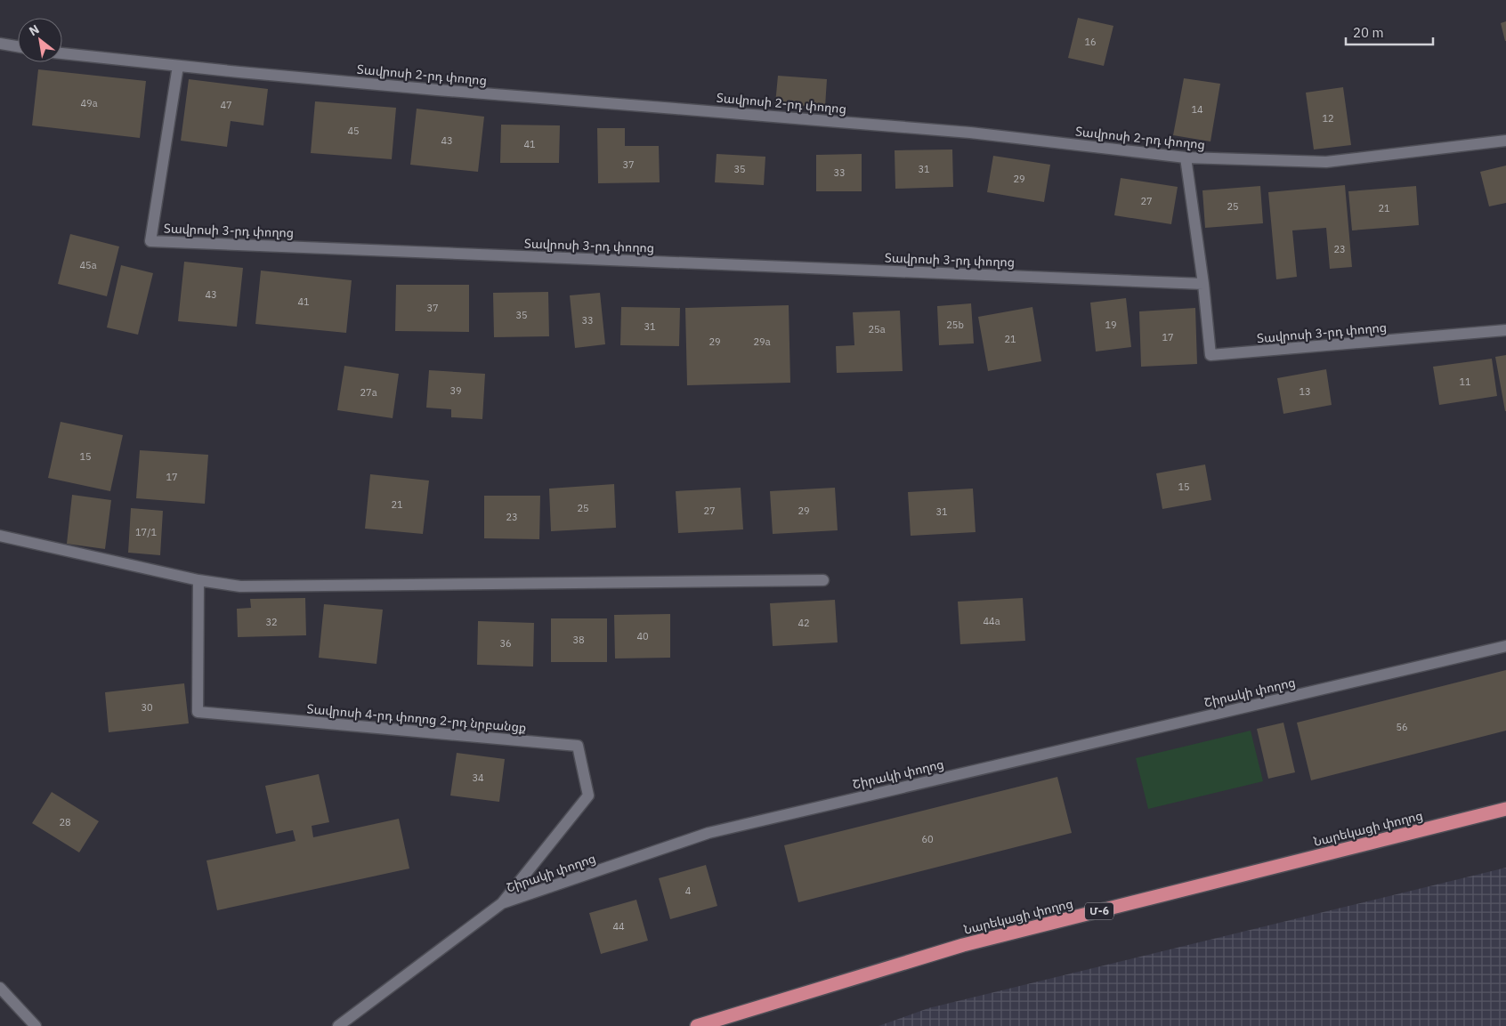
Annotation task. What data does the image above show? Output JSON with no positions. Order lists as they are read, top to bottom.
{
  "streets": {
    "highway": ["Նարեկացի փողոց", "Մ-6"],
    "street": [
      "Տավրոսի 2-րդ փողոց",
      "Տավրոսի 3-րդ փողոց",
      "Շիրակի փողոց",
      "Տավրոսի 4-րդ փողոց 2-րդ նրբանցք"
    ]
  },
  "crossings": [
    ["Տավրոսի 2-րդ փողոց", "Տավրոսի 3-րդ փողոց"],
    ["Շիրակի փողոց", "Տավրոսի 4-րդ փողոց 2-րդ նրբանցք"]
  ],
  "house_numbers": [
    "16",
    "49a",
    "47",
    "14",
    "12",
    "45",
    "43",
    "41",
    "37",
    "35",
    "31",
    "33",
    "29",
    "27",
    "25",
    "21",
    "23",
    "45a",
    "43",
    "41",
    "37",
    "35",
    "33",
    "25b",
    "19",
    "31",
    "25a",
    "17",
    "21",
    "29",
    "29a",
    "11",
    "39",
    "13",
    "27a",
    "15",
    "17",
    "15",
    "21",
    "25",
    "27",
    "29",
    "31",
    "23",
    "17/1",
    "44a",
    "32",
    "42",
    "40",
    "38",
    "36",
    "30",
    "56",
    "34",
    "28",
    "60",
    "4",
    "44"
  ],
  "scale_bar": "20 m",
  "north": "top left"
}
